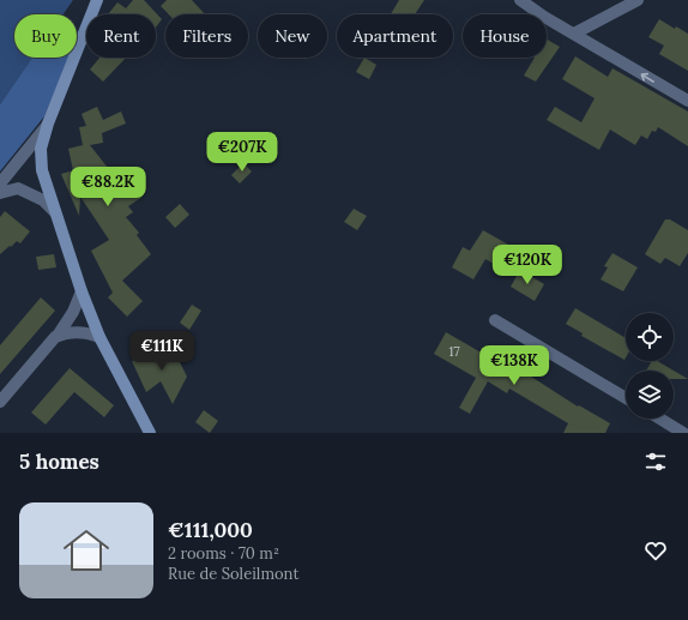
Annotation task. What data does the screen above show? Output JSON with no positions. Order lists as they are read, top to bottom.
{
  "house_numbers": ["17"],
  "page": {
    "chip": [
      "Buy",
      "Rent",
      "Filters",
      "New",
      "Apartment",
      "House"
    ],
    "price": [
      "€207K",
      "€88.2K",
      "€120K",
      "€111K",
      "€138K"
    ],
    "heading": "5 homes",
    "list": [
      {
        "name": "€111,000",
        "note": "2 rooms · 70 m² · Rue de Soleilmont"
      }
    ]
  }
}
